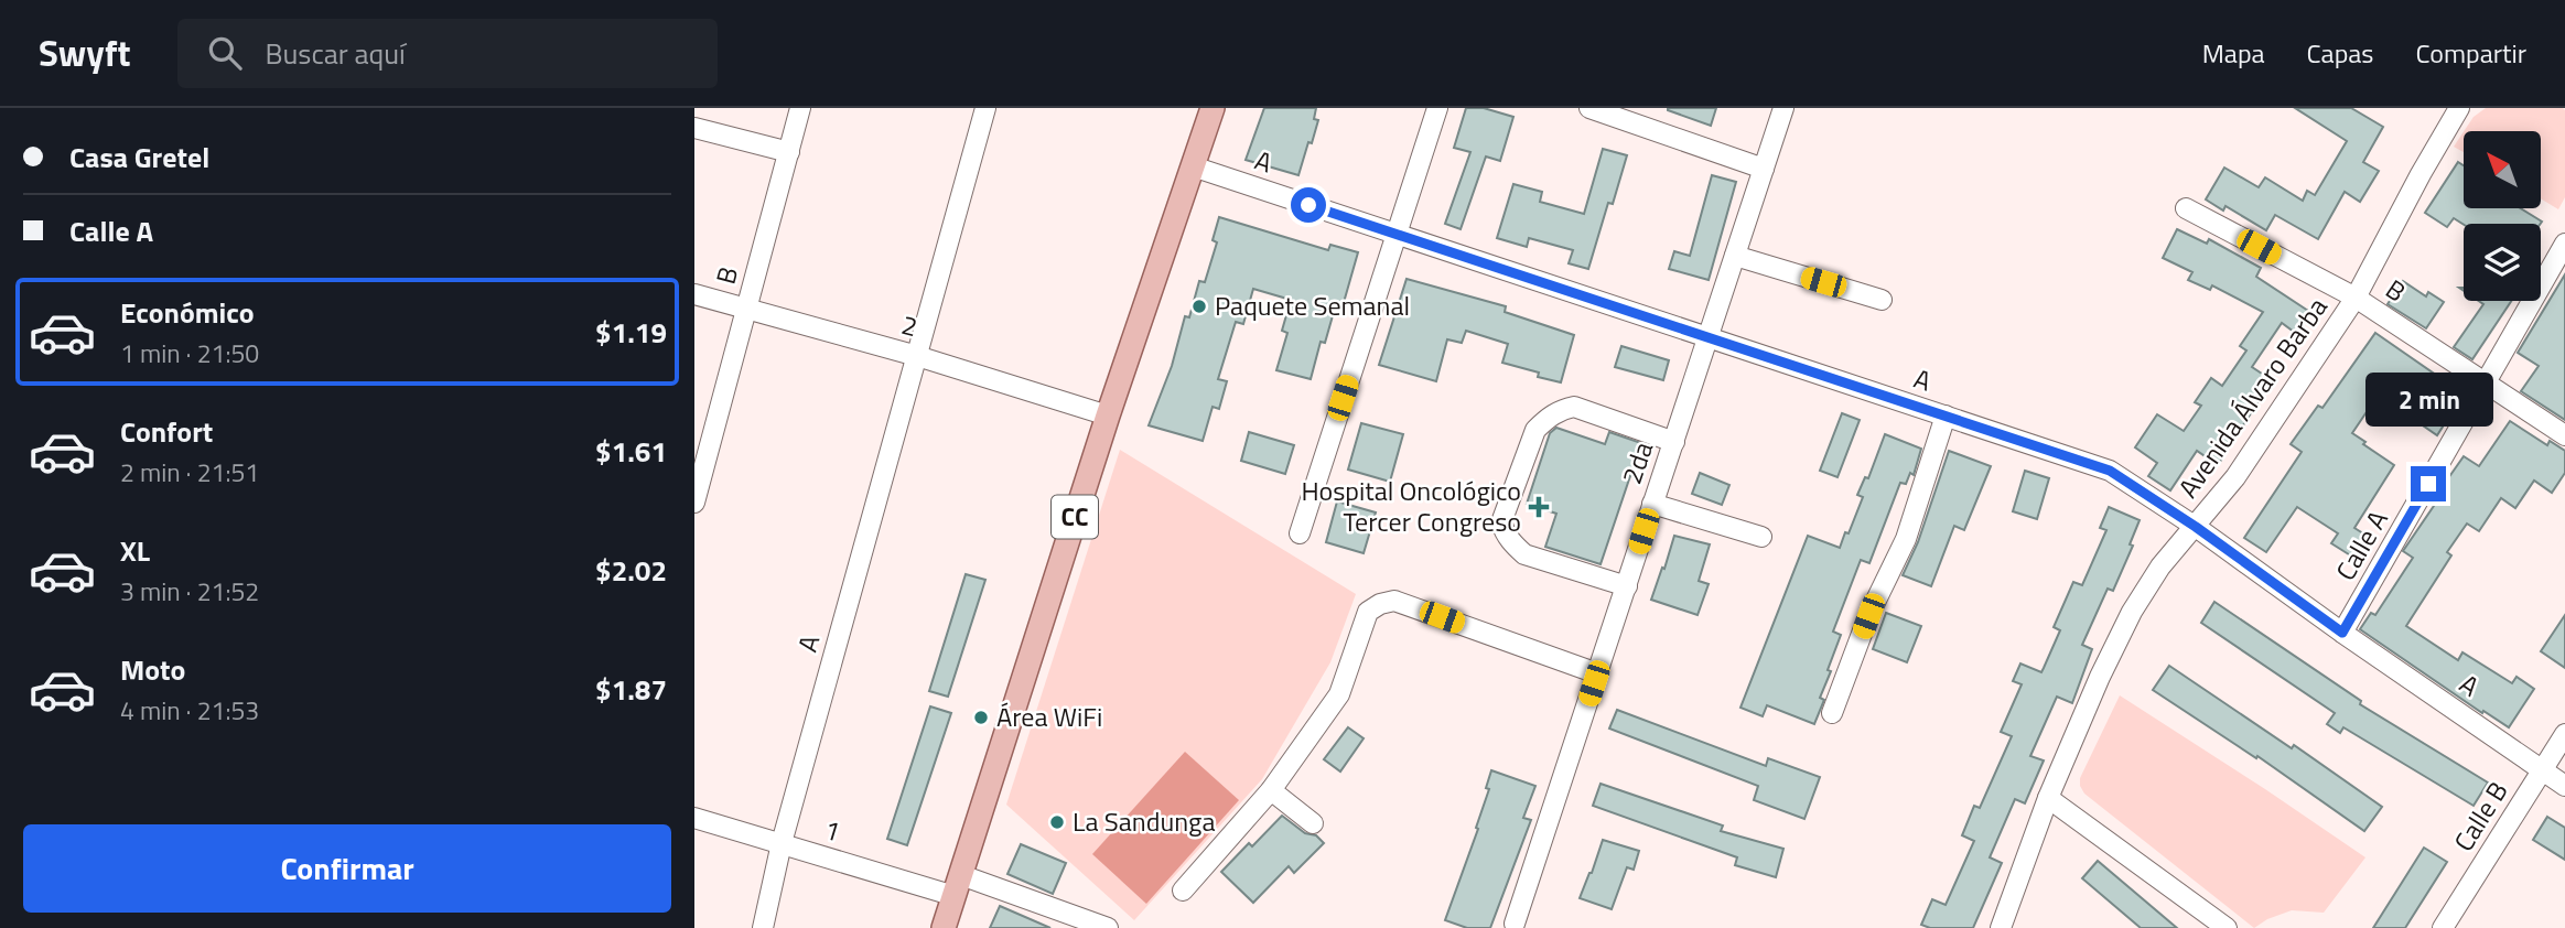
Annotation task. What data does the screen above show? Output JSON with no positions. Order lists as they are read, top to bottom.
{
  "streets": {
    "main road": ["CC"],
    "street": [
      "A",
      "B",
      "2",
      "Avenida Álvaro Barba",
      "2da",
      "Calle A",
      "Calle B",
      "1"
    ]
  },
  "crossings": [
    ["A", "2"],
    ["A", "Avenida Álvaro Barba"],
    ["A", "2da"],
    ["A", "CC"],
    ["A", "Calle A"],
    ["A", "Calle B"],
    ["A", "1"],
    ["B", "2"],
    ["B", "Avenida Álvaro Barba"],
    ["B", "Calle A"],
    ["2", "CC"],
    ["CC", "1"]
  ],
  "places": {
    "other": ["Paquete Semanal", "Área WiFi", "La Sandunga"],
    "health": ["Hospital Oncológico Tercer Congreso"]
  },
  "north": "top left",
  "page": {
    "header": "Swyft",
    "search": "Buscar aquí",
    "nav": ["Mapa", "Capas", "Compartir"],
    "banner": ["Casa Gretel", "Calle A"],
    "list": [
      {
        "name": "Económico",
        "note": "1 min · 21:50",
        "value": "$1.19"
      },
      {
        "name": "Confort",
        "note": "2 min · 21:51",
        "value": "$1.61"
      },
      {
        "name": "XL",
        "note": "3 min · 21:52",
        "value": "$2.02"
      },
      {
        "name": "Moto",
        "note": "4 min · 21:53",
        "value": "$1.87"
      }
    ],
    "bubble": "2 min",
    "buttons": "Confirmar"
  }
}
